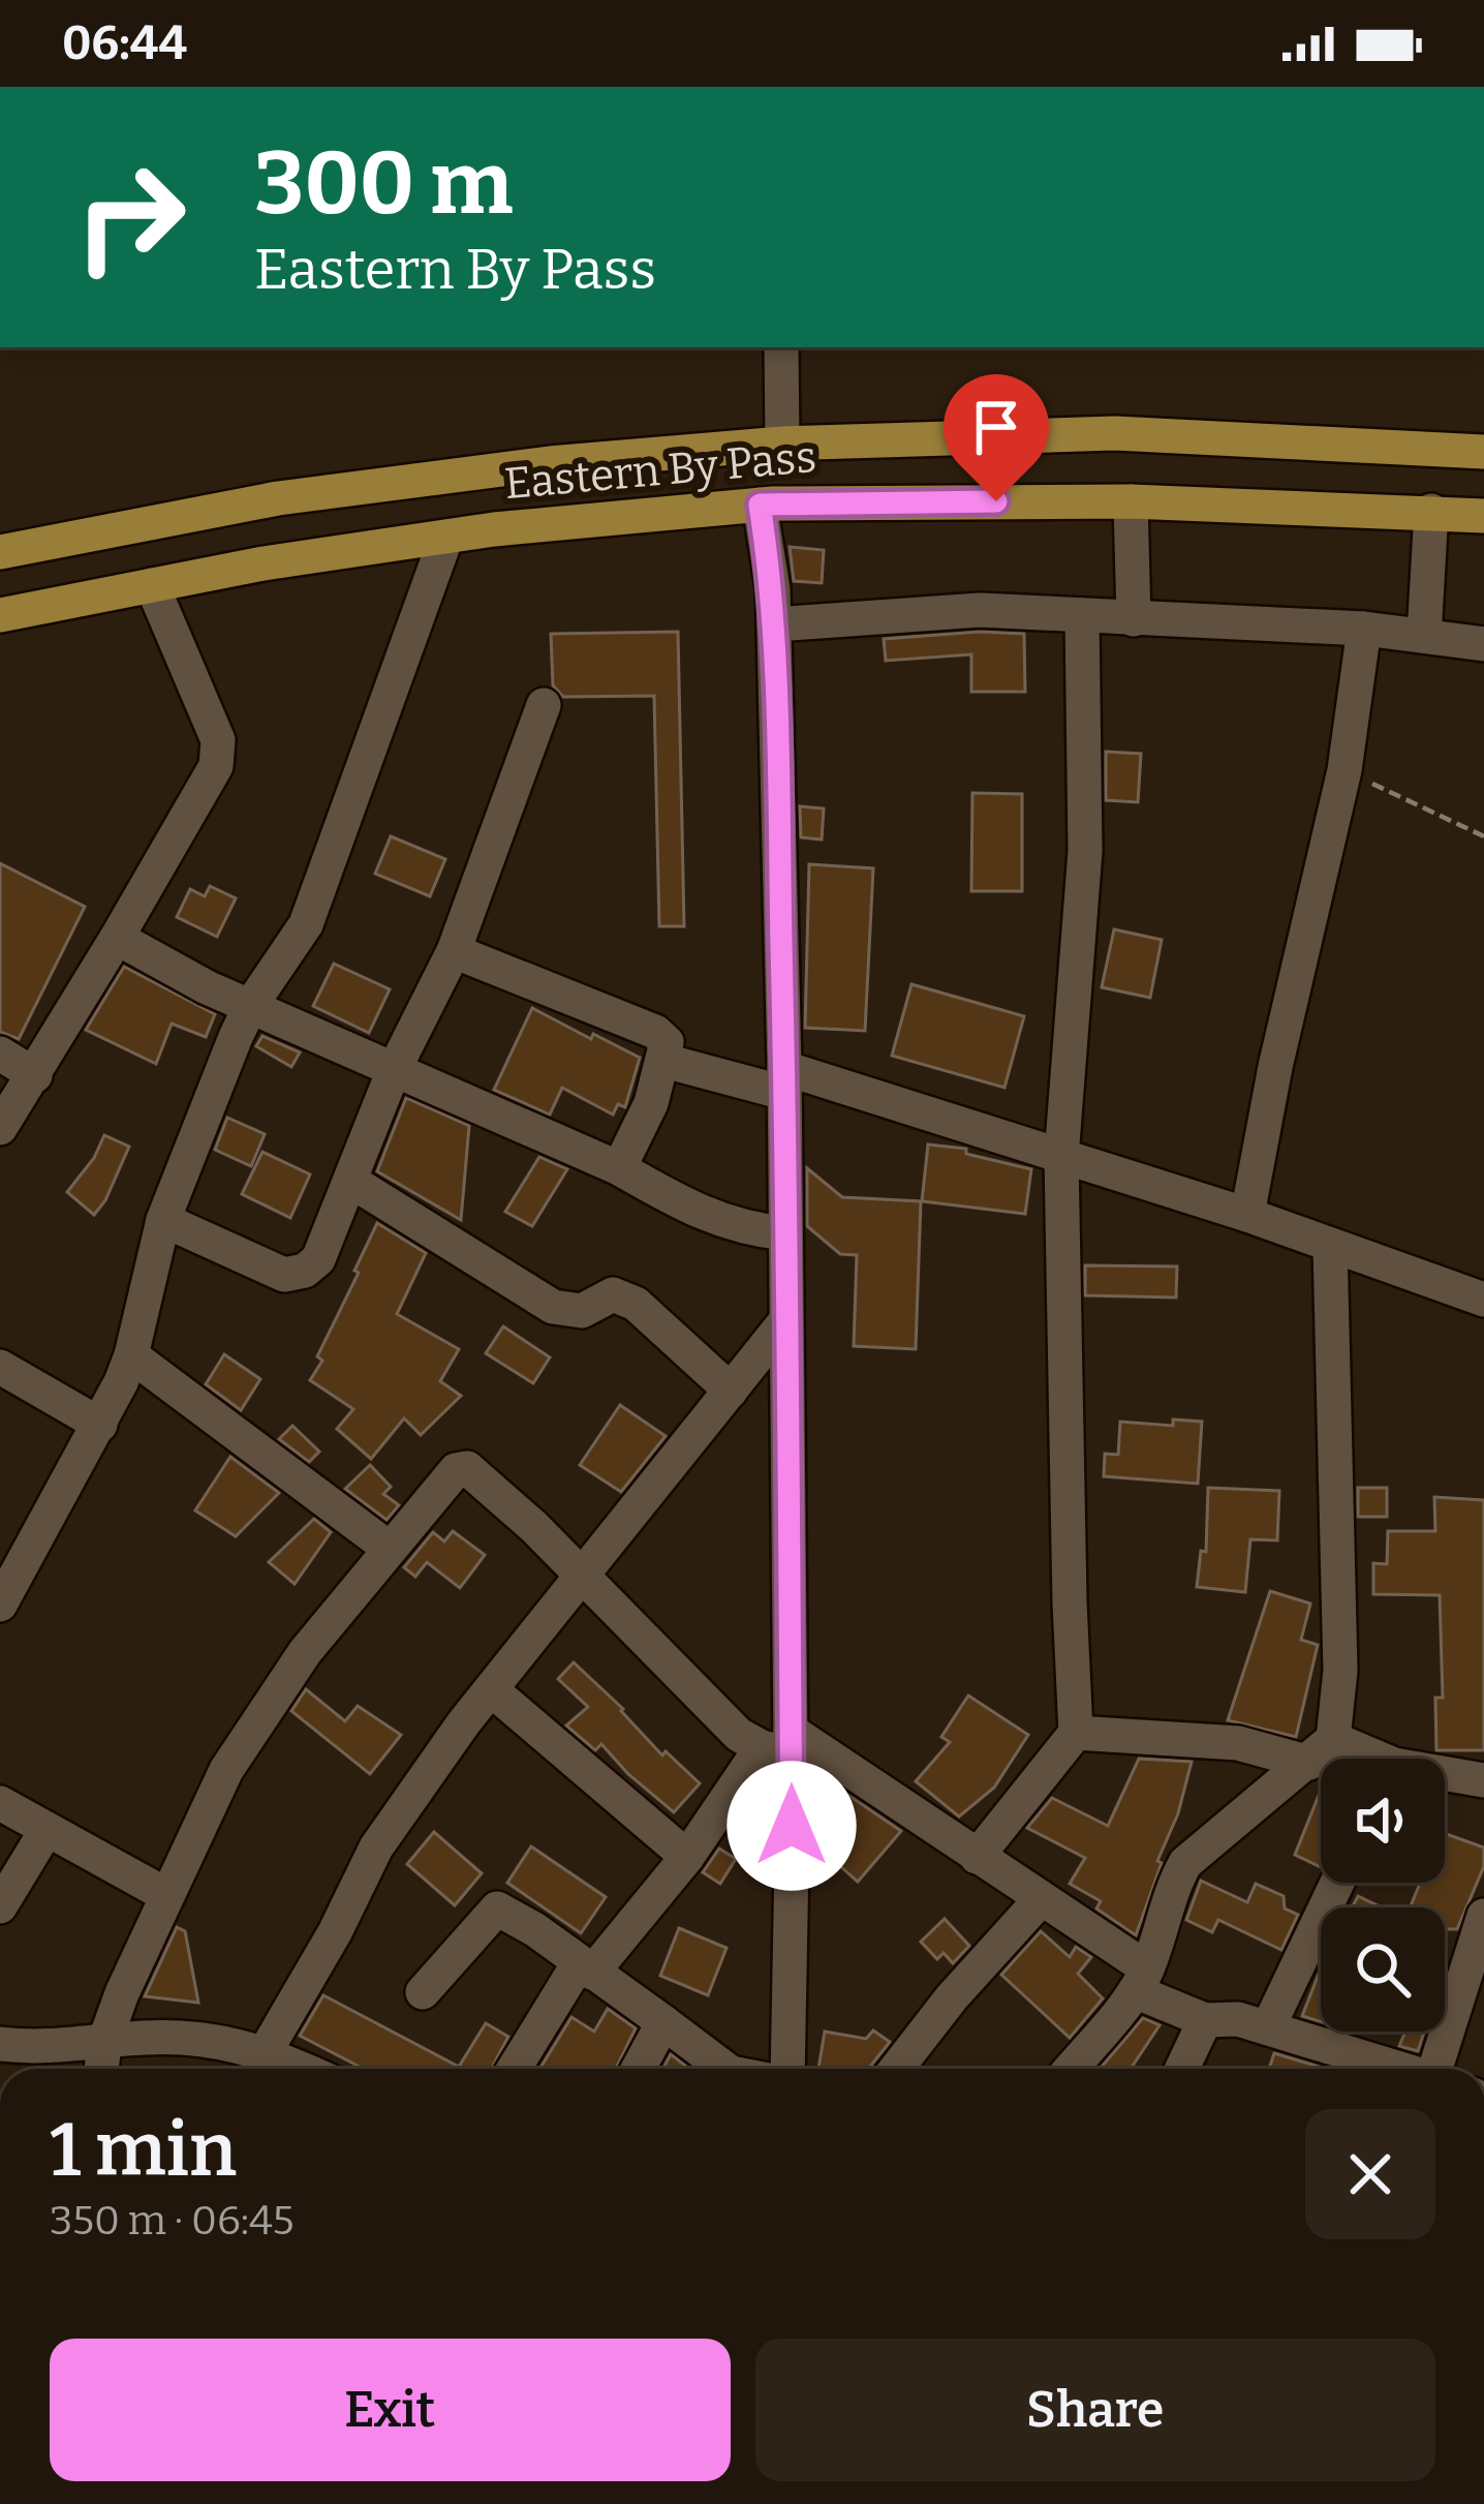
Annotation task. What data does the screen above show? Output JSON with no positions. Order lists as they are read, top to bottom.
{
  "streets": {
    "main road": ["Eastern By Pass"]
  },
  "page": {
    "status": "06:44",
    "turn": ["300 m", "Eastern By Pass"],
    "heading": ["1 min", "350 m · 06:45"],
    "buttons": ["Exit", "Share"]
  }
}
